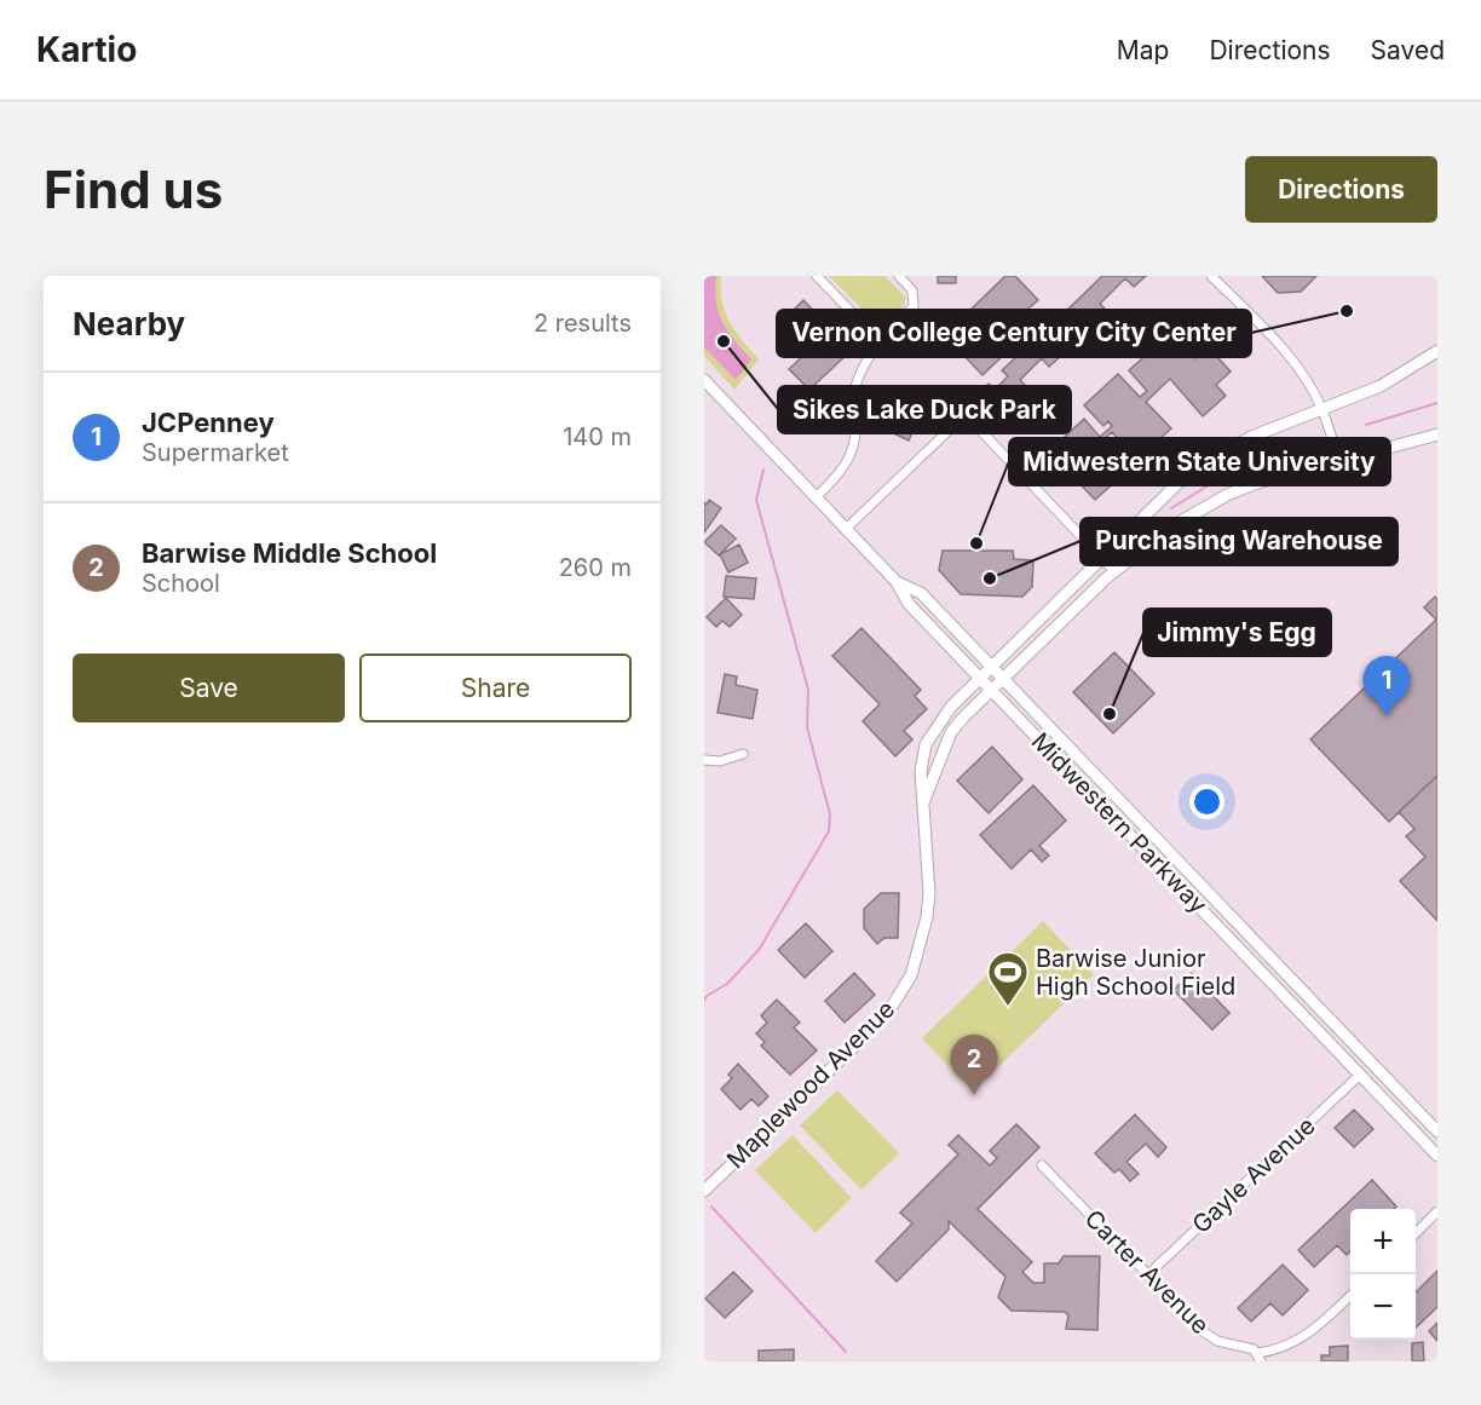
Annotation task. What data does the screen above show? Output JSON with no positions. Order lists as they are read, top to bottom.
{
  "streets": {
    "main road": ["Midwestern Parkway", "Maplewood Avenue"],
    "street": ["Gayle Avenue", "Carter Avenue"]
  },
  "crossings": [
    ["Midwestern Parkway", "Maplewood Avenue"],
    ["Midwestern Parkway", "Gayle Avenue"],
    ["Gayle Avenue", "Carter Avenue"]
  ],
  "places": {
    "other": [
      "Vernon College Century City Center",
      "Sikes Lake Duck Park",
      "Midwestern State University",
      "Purchasing Warehouse",
      "Jimmy's Egg"
    ],
    "sports": ["Barwise Junior High School Field"]
  },
  "page": {
    "header": "Kartio",
    "nav": ["Map", "Directions", "Saved"],
    "buttons": [
      "Directions",
      ["Save", "Share"]
    ],
    "title": "Find us",
    "heading": ["Nearby", "2 results"],
    "list": [
      {
        "mark": "1",
        "name": "JCPenney",
        "note": "Supermarket",
        "value": "140 m"
      },
      {
        "mark": "2",
        "name": "Barwise Middle School",
        "note": "School",
        "value": "260 m"
      }
    ],
    "pins": ["1", "2"],
    "map_buttons": ["+", "−"]
  }
}
